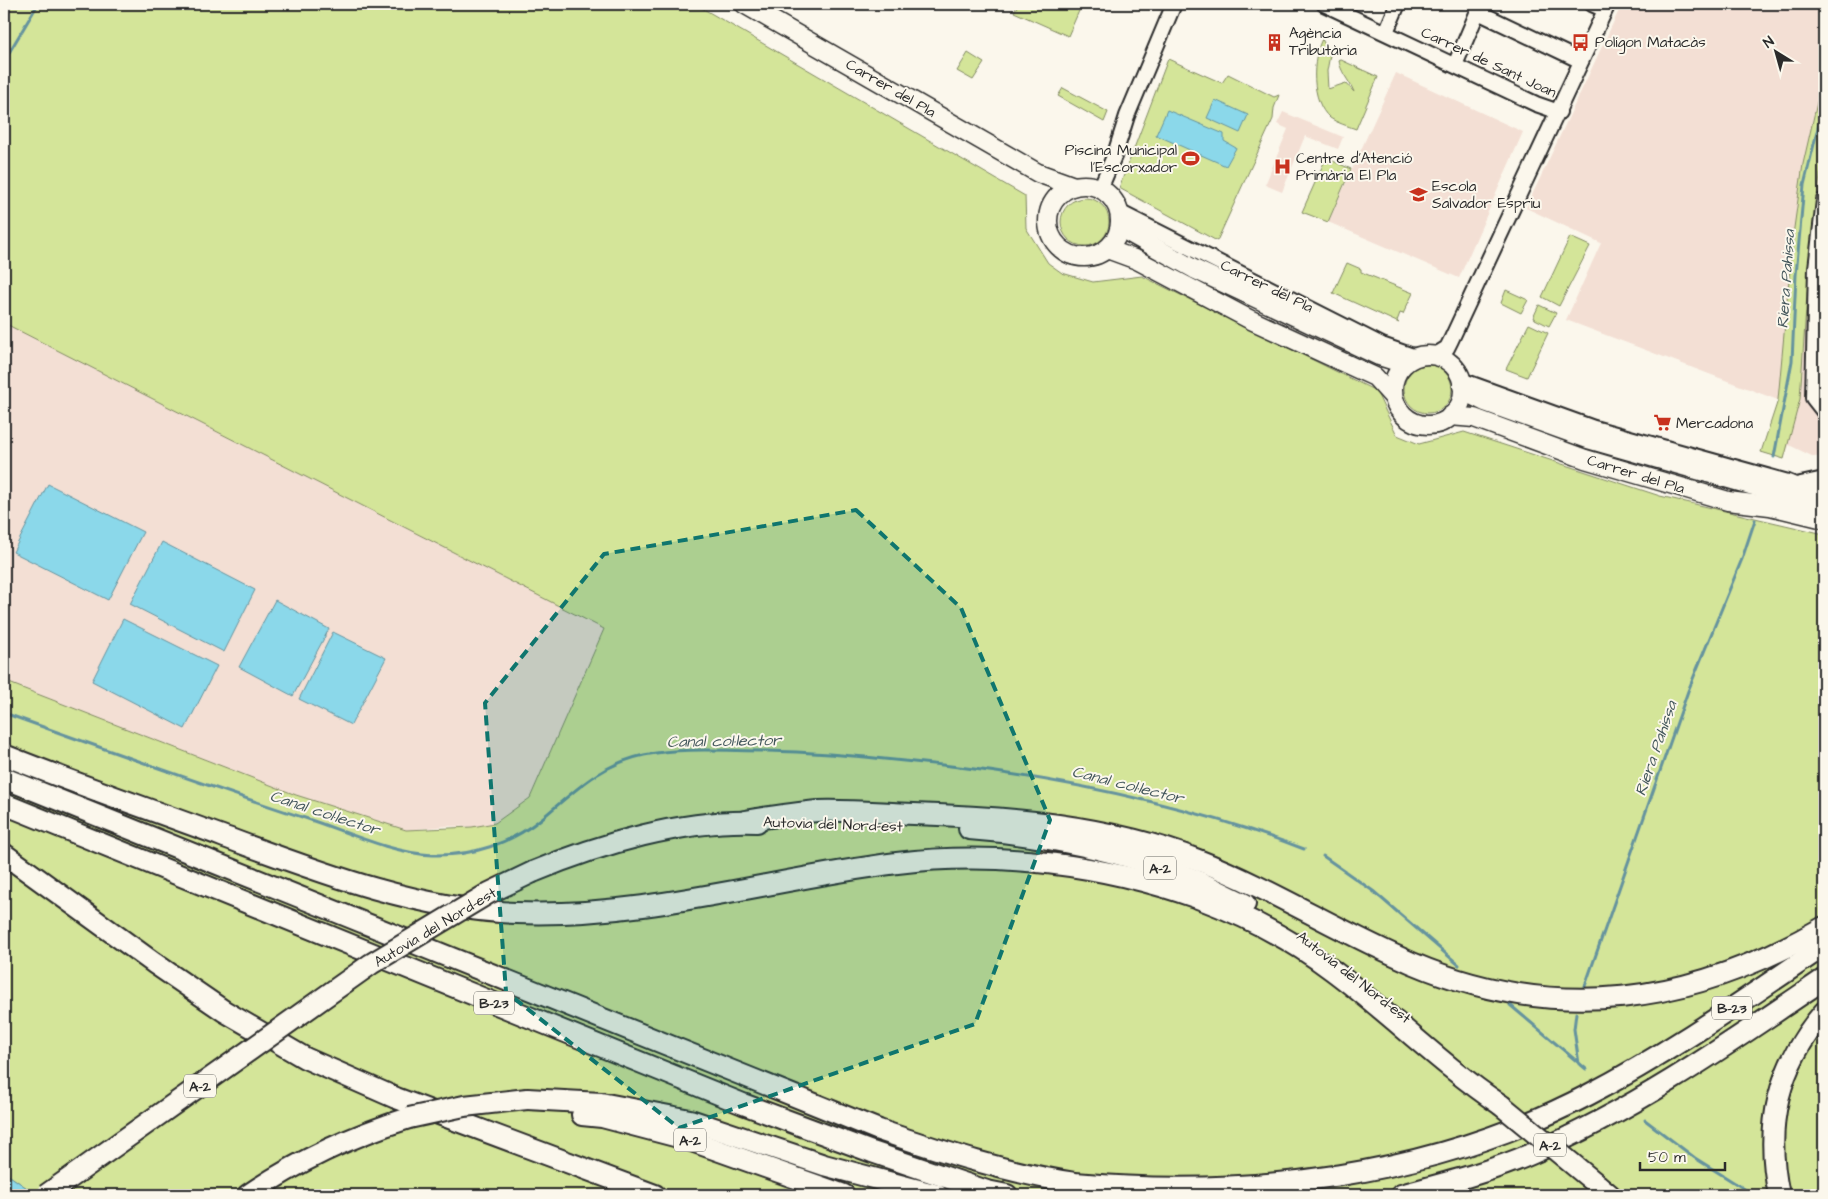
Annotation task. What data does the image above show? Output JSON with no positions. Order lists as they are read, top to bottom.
{
  "streets": {
    "highway": ["Autovia del Nord-est", "A-2", "B-23"],
    "main road": ["Carrer del Pla"],
    "street": ["Carrer de Sant Joan"]
  },
  "crossings": [
    ["Autovia del Nord-est", "A-2"]
  ],
  "water": ["Riera Pahissa", "Canal col·lector"],
  "places": {
    "building": ["Agència Tributària"],
    "bus stop": ["Polígon Matacàs"],
    "sports": ["Piscina Municipal l'Escorxador"],
    "hospital": ["Centre d'Atenció Primària El Pla"],
    "school or university": ["Escola Salvador Espriu"],
    "supermarket": ["Mercadona"]
  },
  "scale_bar": "50 m",
  "north": "top left"
}
